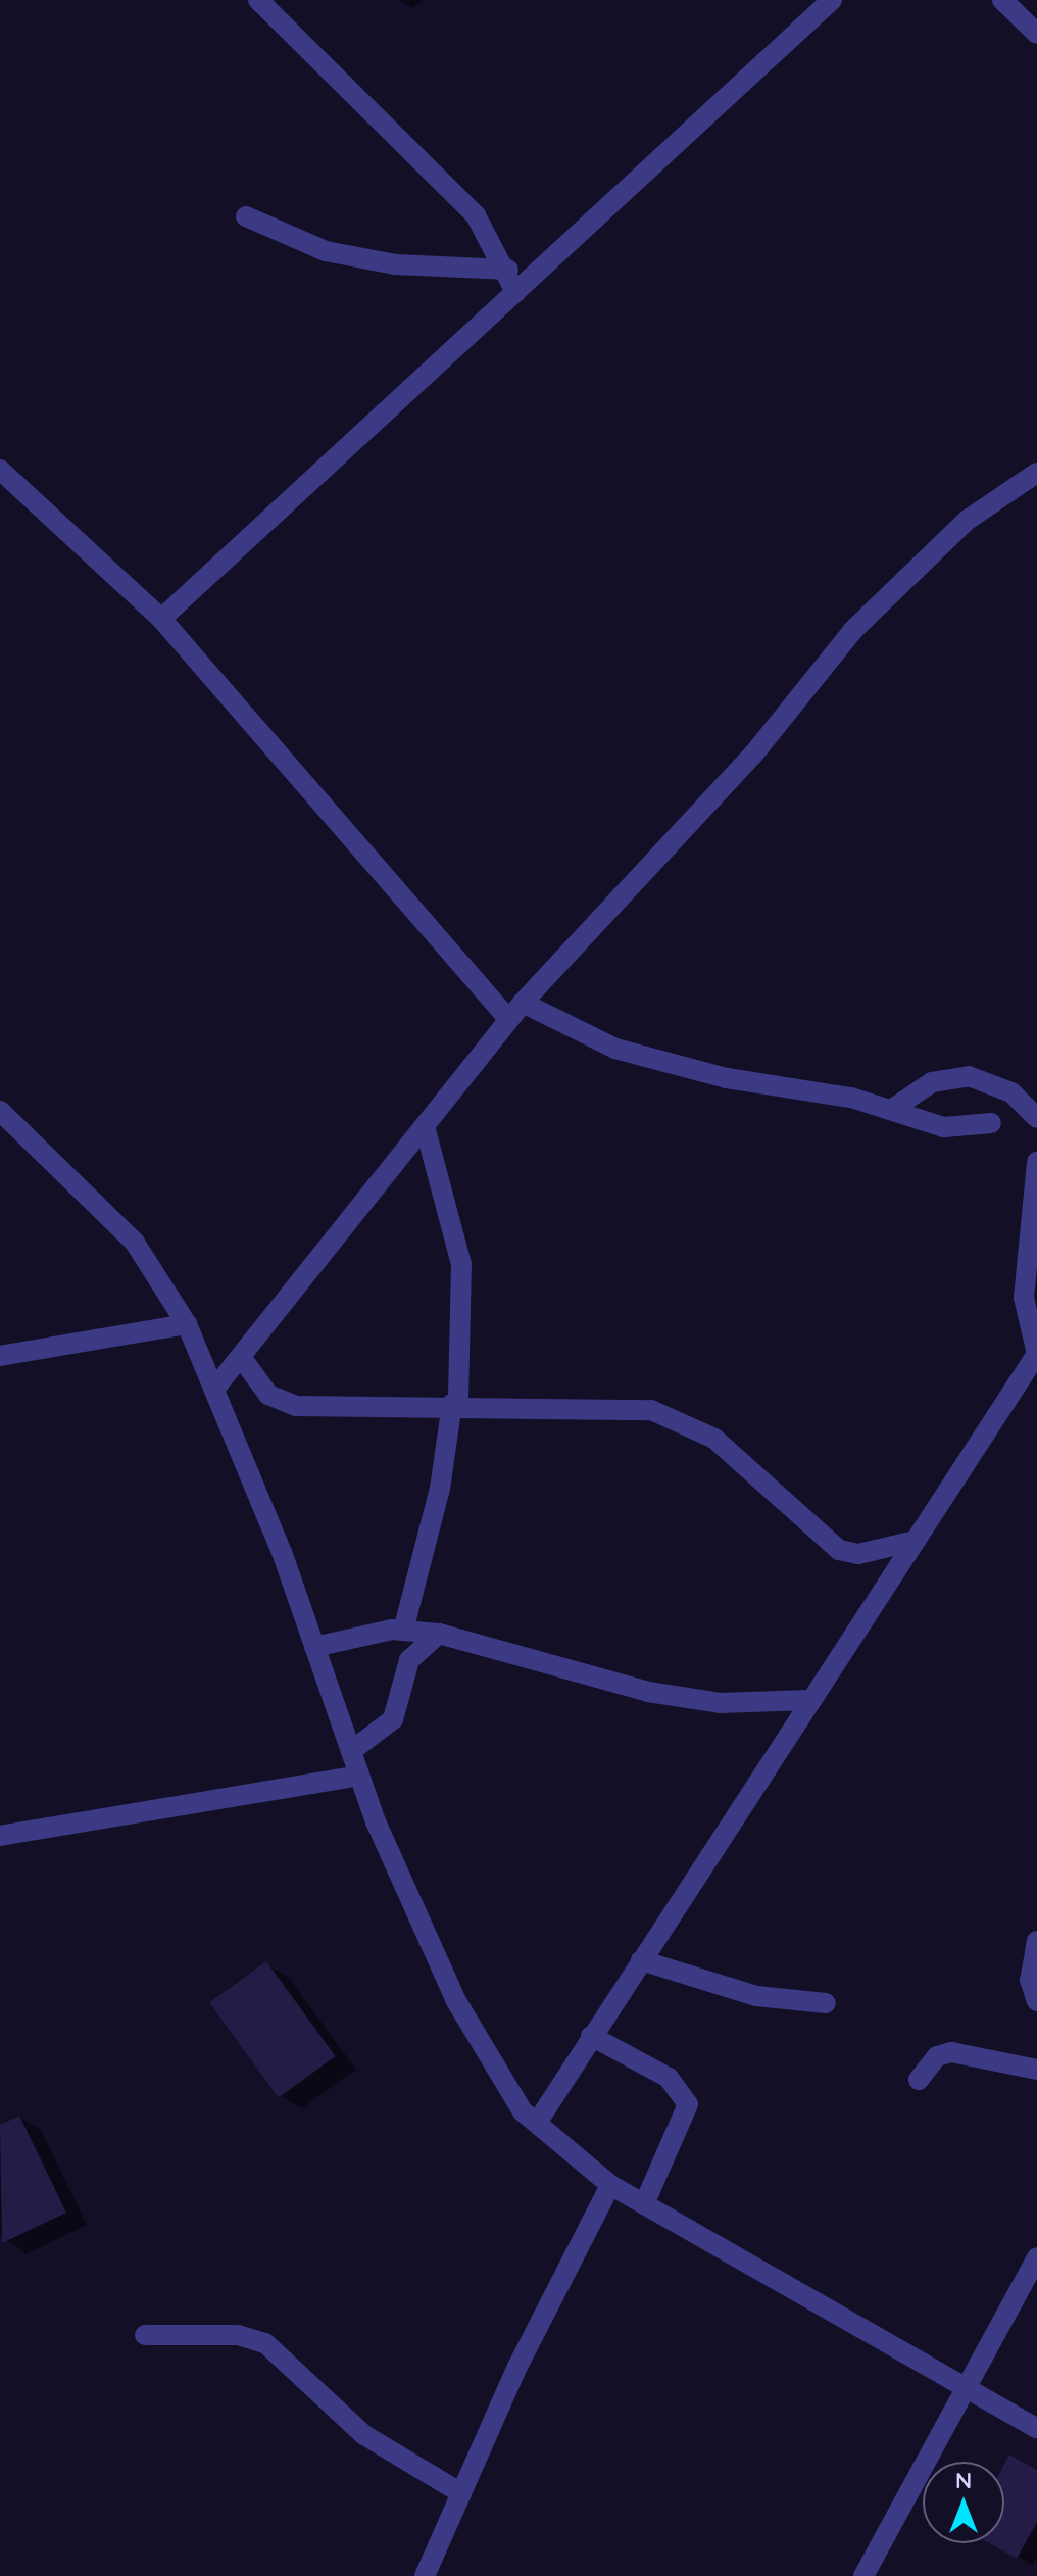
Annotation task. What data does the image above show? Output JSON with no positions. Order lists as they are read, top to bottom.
{
  "north": "top"
}
